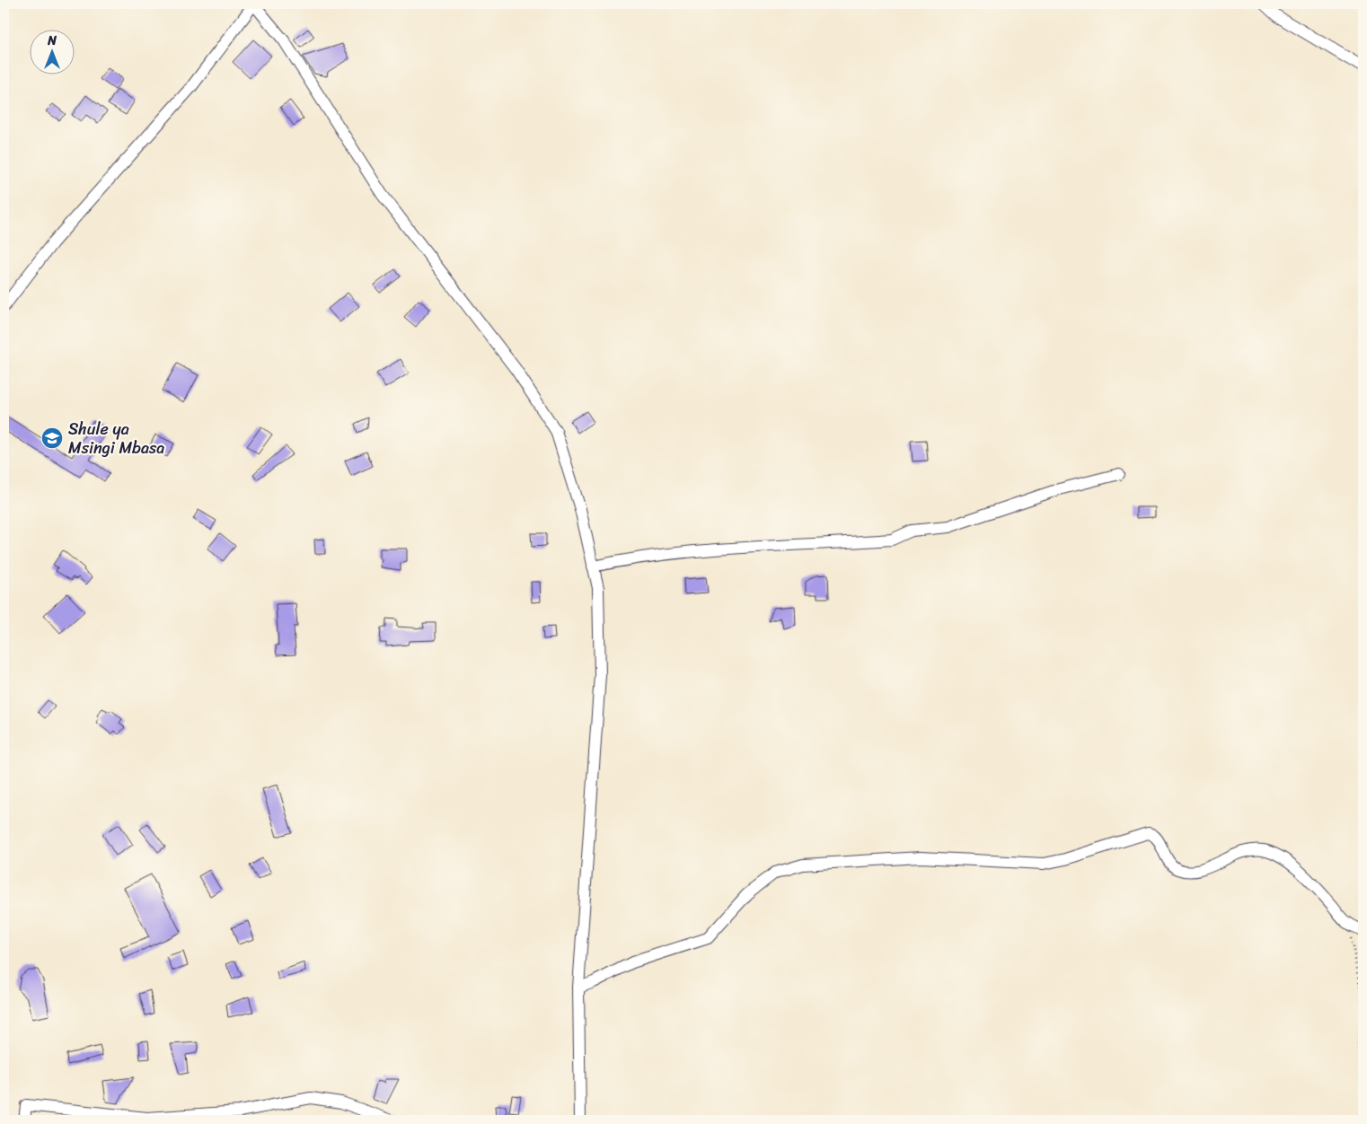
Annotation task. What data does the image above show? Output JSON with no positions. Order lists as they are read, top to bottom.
{
  "places": {
    "school or university": ["Shule ya Msingi Mbasa"]
  },
  "north": "top"
}
